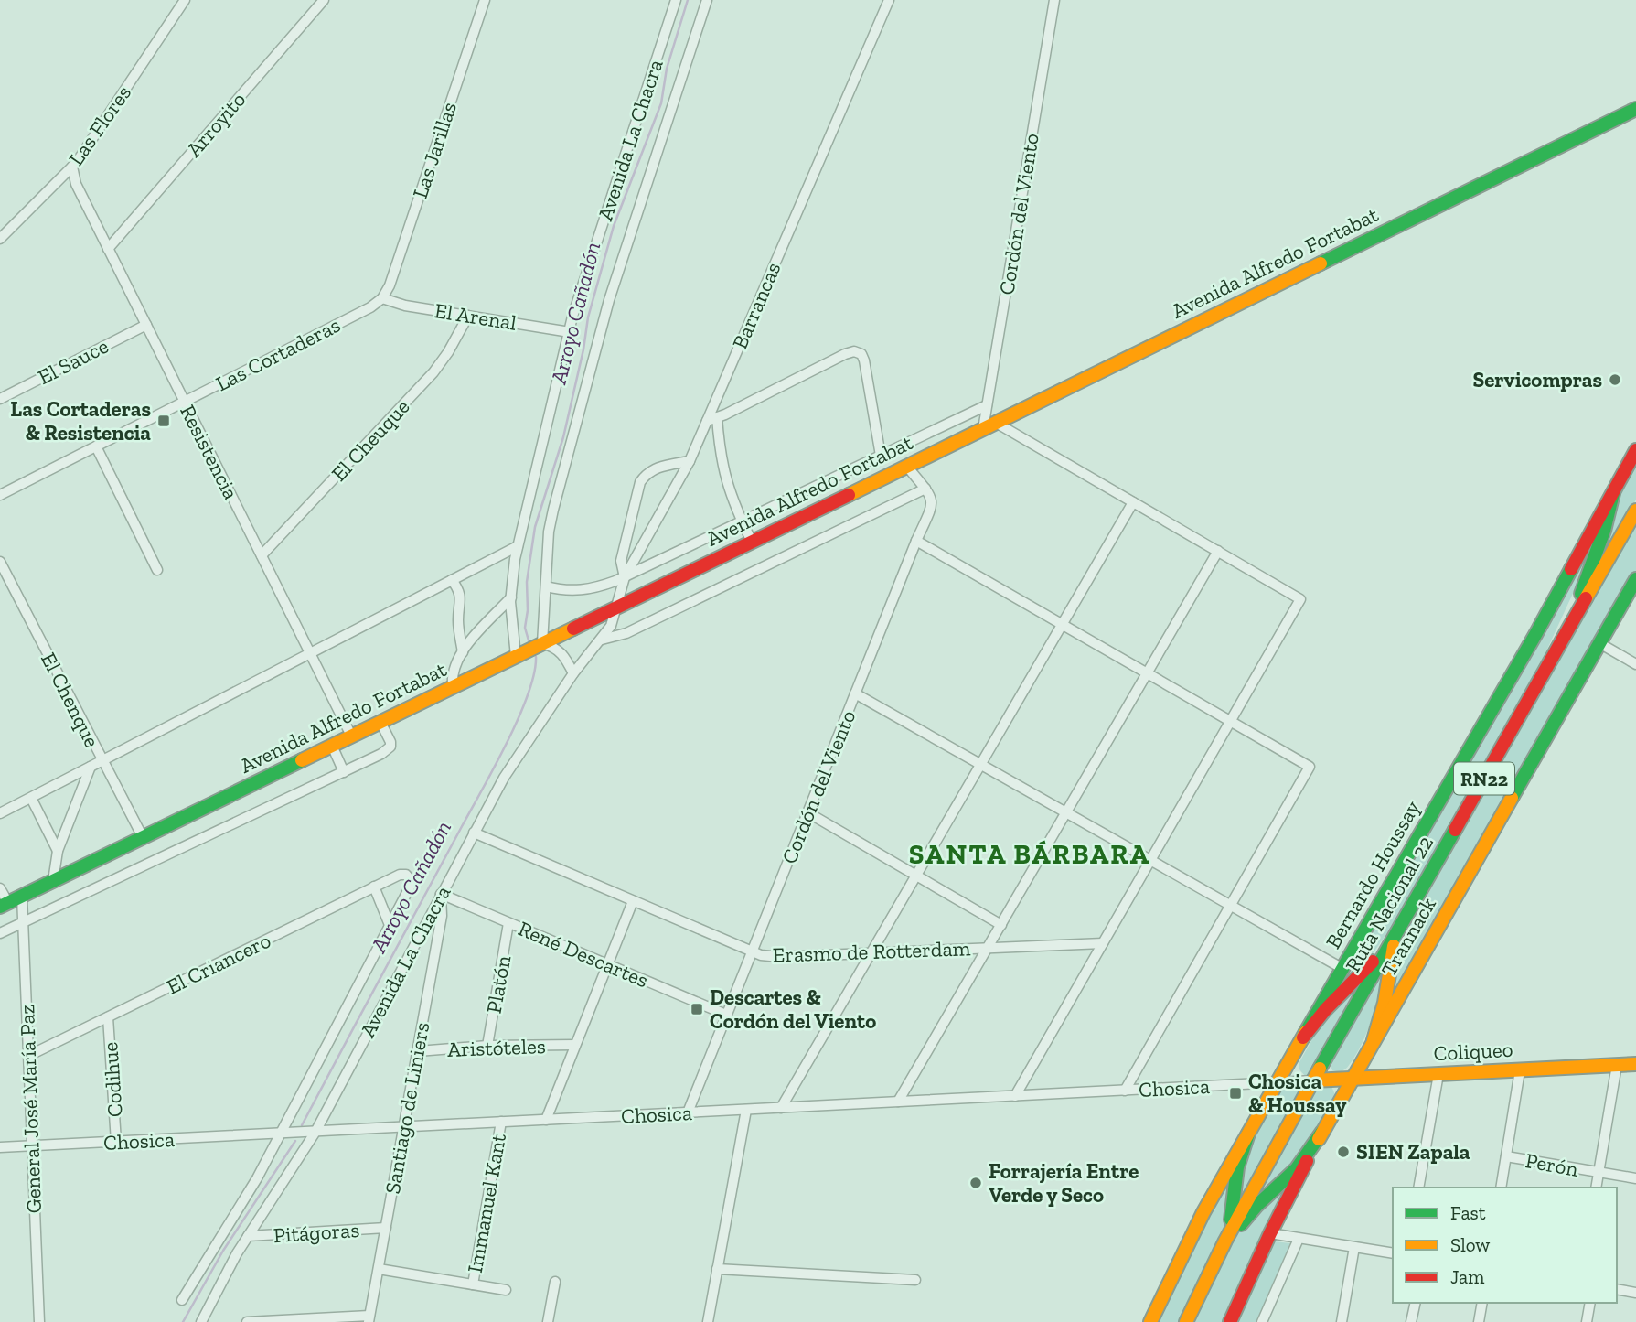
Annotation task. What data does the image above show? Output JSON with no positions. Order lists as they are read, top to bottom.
{
  "streets": {
    "main road": [
      "Avenida Alfredo Fortabat",
      "RN22",
      "Bernardo Houssay",
      "Ruta Nacional 22",
      "Trannack",
      "Coliqueo"
    ],
    "street": [
      "Arroyito",
      "Las Flores",
      "Avenida La Chacra",
      "Las Jarillas",
      "Cordón del Viento",
      "Barrancas",
      "El Arenal",
      "Las Cortaderas",
      "El Sauce",
      "El Cheuque",
      "Resistencia",
      "El Chenque",
      "Erasmo de Rotterdam",
      "René Descartes",
      "El Criancero",
      "Platón",
      "Aristóteles",
      "Codihue",
      "Chosica",
      "Santiago de Liniers",
      "General José María Paz",
      "Perón",
      "Immanuel Kant",
      "Pitágoras"
    ]
  },
  "crossings": [
    ["Arroyito", "Resistencia"],
    ["Las Flores", "Resistencia"],
    ["Avenida La Chacra", "Avenida Alfredo Fortabat"],
    ["Avenida La Chacra", "Barrancas"],
    ["Avenida La Chacra", "El Arenal"],
    ["Avenida La Chacra", "Erasmo de Rotterdam"],
    ["Avenida La Chacra", "René Descartes"],
    ["Avenida La Chacra", "El Criancero"],
    ["Avenida La Chacra", "Chosica"],
    ["Avenida La Chacra", "Santiago de Liniers"],
    ["Avenida La Chacra", "Pitágoras"],
    ["Las Jarillas", "El Arenal"],
    ["Las Jarillas", "Las Cortaderas"],
    ["Cordón del Viento", "Avenida Alfredo Fortabat"],
    ["Cordón del Viento", "Erasmo de Rotterdam"],
    ["Cordón del Viento", "René Descartes"],
    ["Cordón del Viento", "Chosica"],
    ["Avenida Alfredo Fortabat", "Barrancas"],
    ["Avenida Alfredo Fortabat", "Resistencia"],
    ["Avenida Alfredo Fortabat", "El Chenque"],
    ["Avenida Alfredo Fortabat", "General José María Paz"],
    ["El Arenal", "Las Cortaderas"],
    ["El Arenal", "El Cheuque"],
    ["Las Cortaderas", "Resistencia"],
    ["El Sauce", "Resistencia"],
    ["El Cheuque", "Resistencia"],
    ["Bernardo Houssay", "Chosica"],
    ["Ruta Nacional 22", "Coliqueo"],
    ["Ruta Nacional 22", "Chosica"],
    ["Trannack", "Coliqueo"],
    ["René Descartes", "Platón"],
    ["René Descartes", "Santiago de Liniers"],
    ["El Criancero", "Codihue"],
    ["El Criancero", "General José María Paz"],
    ["Platón", "Aristóteles"],
    ["Aristóteles", "Santiago de Liniers"],
    ["Coliqueo", "Chosica"],
    ["Codihue", "Chosica"],
    ["Chosica", "Santiago de Liniers"],
    ["Chosica", "General José María Paz"],
    ["Chosica", "Immanuel Kant"],
    ["Santiago de Liniers", "Pitágoras"]
  ],
  "districts": ["SANTA BÁRBARA"],
  "water": ["Arroyo Cañadón"],
  "places": {
    "other": ["Servicompras", "SIEN Zapala", "Forrajería Entre Verde y Seco"],
    "transit": ["Las Cortaderas & Resistencia", "Descartes & Cordón del Viento", "Chosica & Houssay"]
  },
  "legend": ["Fast", "Slow", "Jam"]
}
